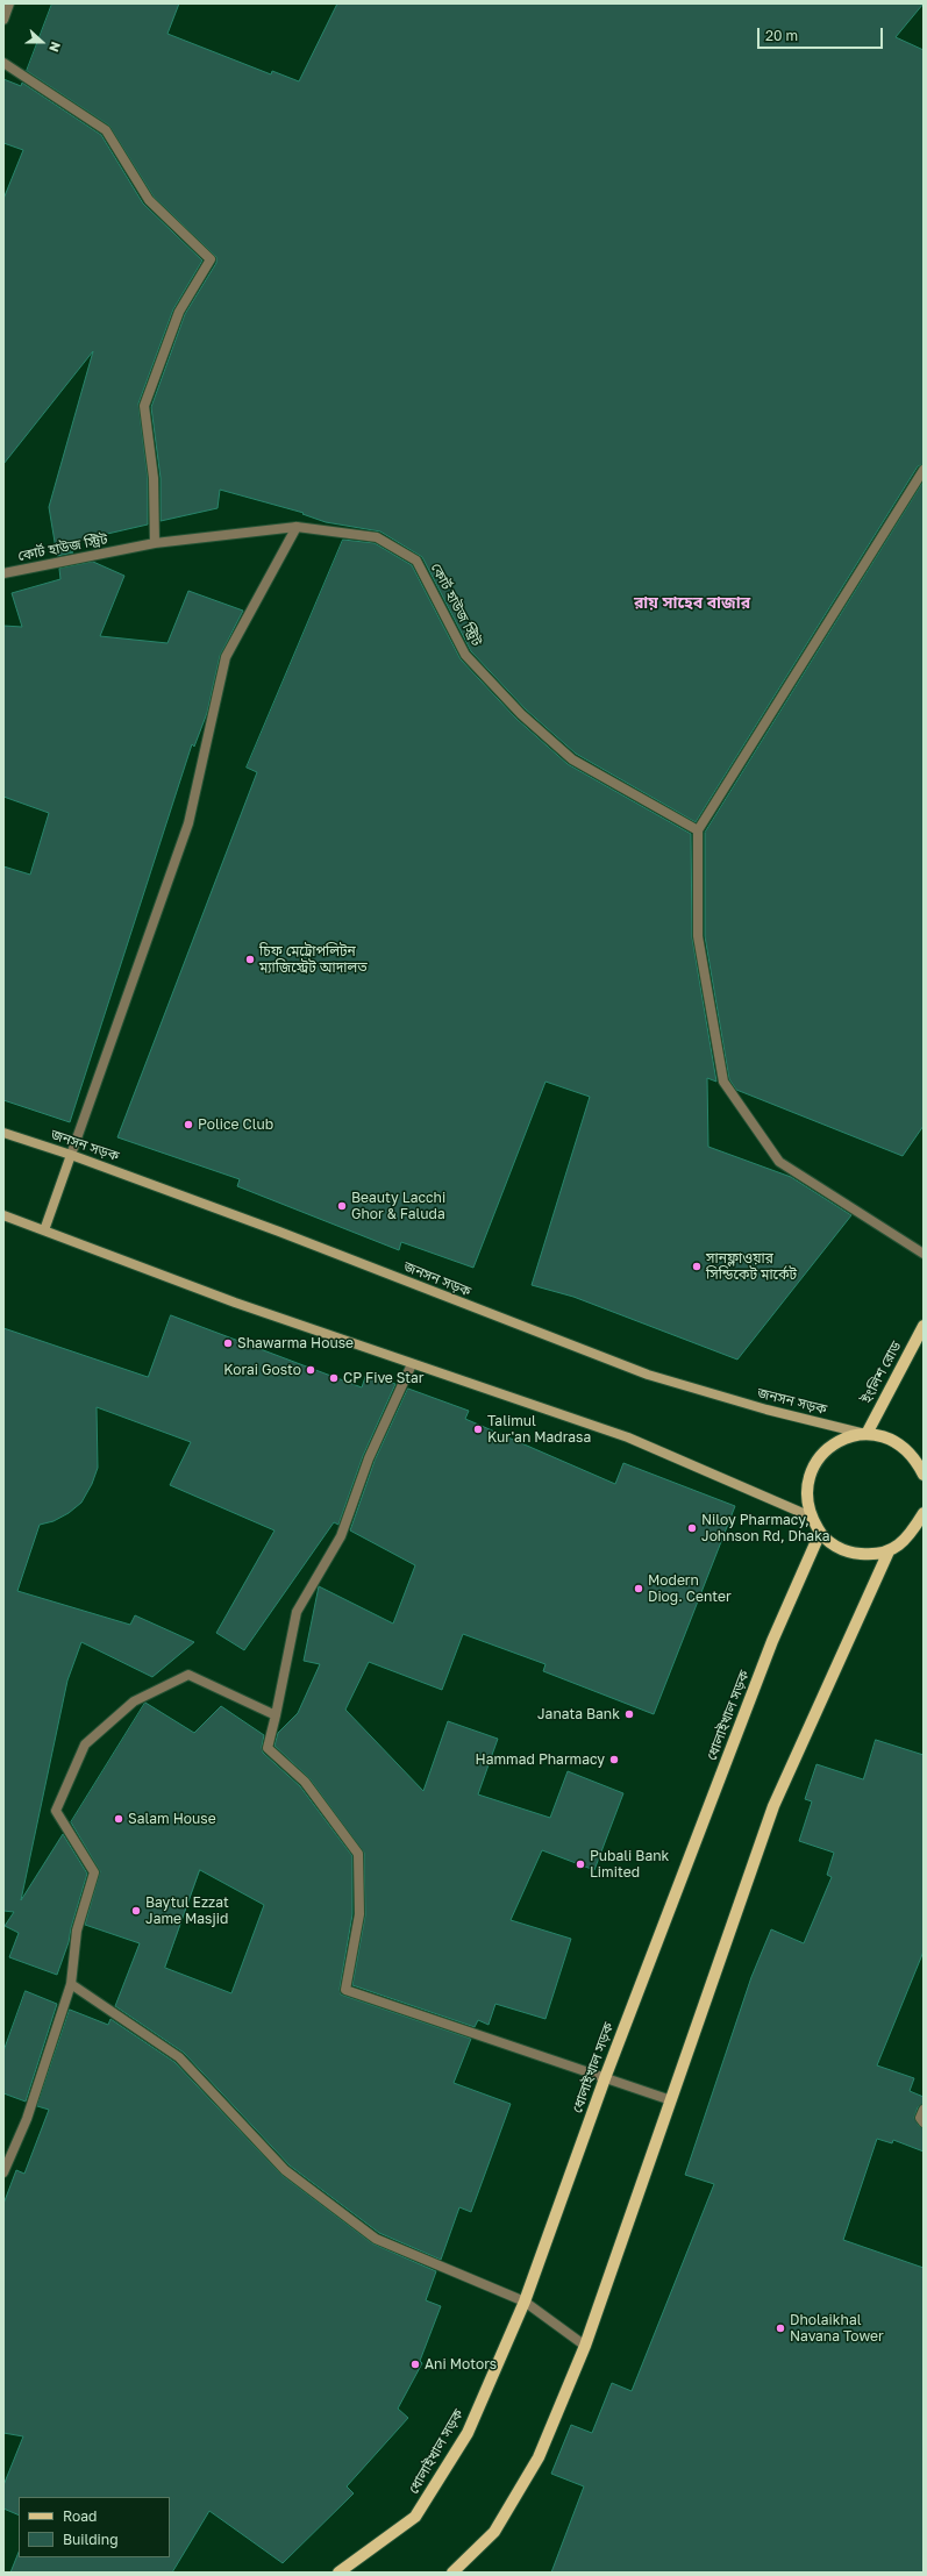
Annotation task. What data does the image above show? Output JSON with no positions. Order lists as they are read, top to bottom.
{
  "streets": {
    "main road": ["জনসন সড়ক", "ইংলিশ রোড", "ধোলাইখাল সড়ক"],
    "street": ["কোর্ট হাউজ স্ট্রিট"]
  },
  "crossings": [
    ["জনসন সড়ক", "ইংলিশ রোড"]
  ],
  "districts": ["রায় সাহেব বাজার"],
  "places": [
    "চিফ মেট্রোপলিটন ম্যাজিস্ট্রেট আদালত",
    "Police Club",
    "Beauty Lacchi Ghor & Faluda",
    "সানফ্লাওয়ার সিন্ডিকেট মার্কেট",
    "Shawarma House",
    "Korai Gosto",
    "CP Five Star",
    "Talimul Kur'an Madrasa",
    "Niloy Pharmacy, Johnson Rd, Dhaka",
    "Modern Diog. Center",
    "Janata Bank",
    "Hammad Pharmacy",
    "Salam House",
    "Pubali Bank Limited",
    "Baytul Ezzat Jame Masjid",
    "Dholaikhal Navana Tower",
    "Ani Motors"
  ],
  "legend": ["Road", "Building"],
  "scale_bar": "20 m",
  "north": "right"
}
